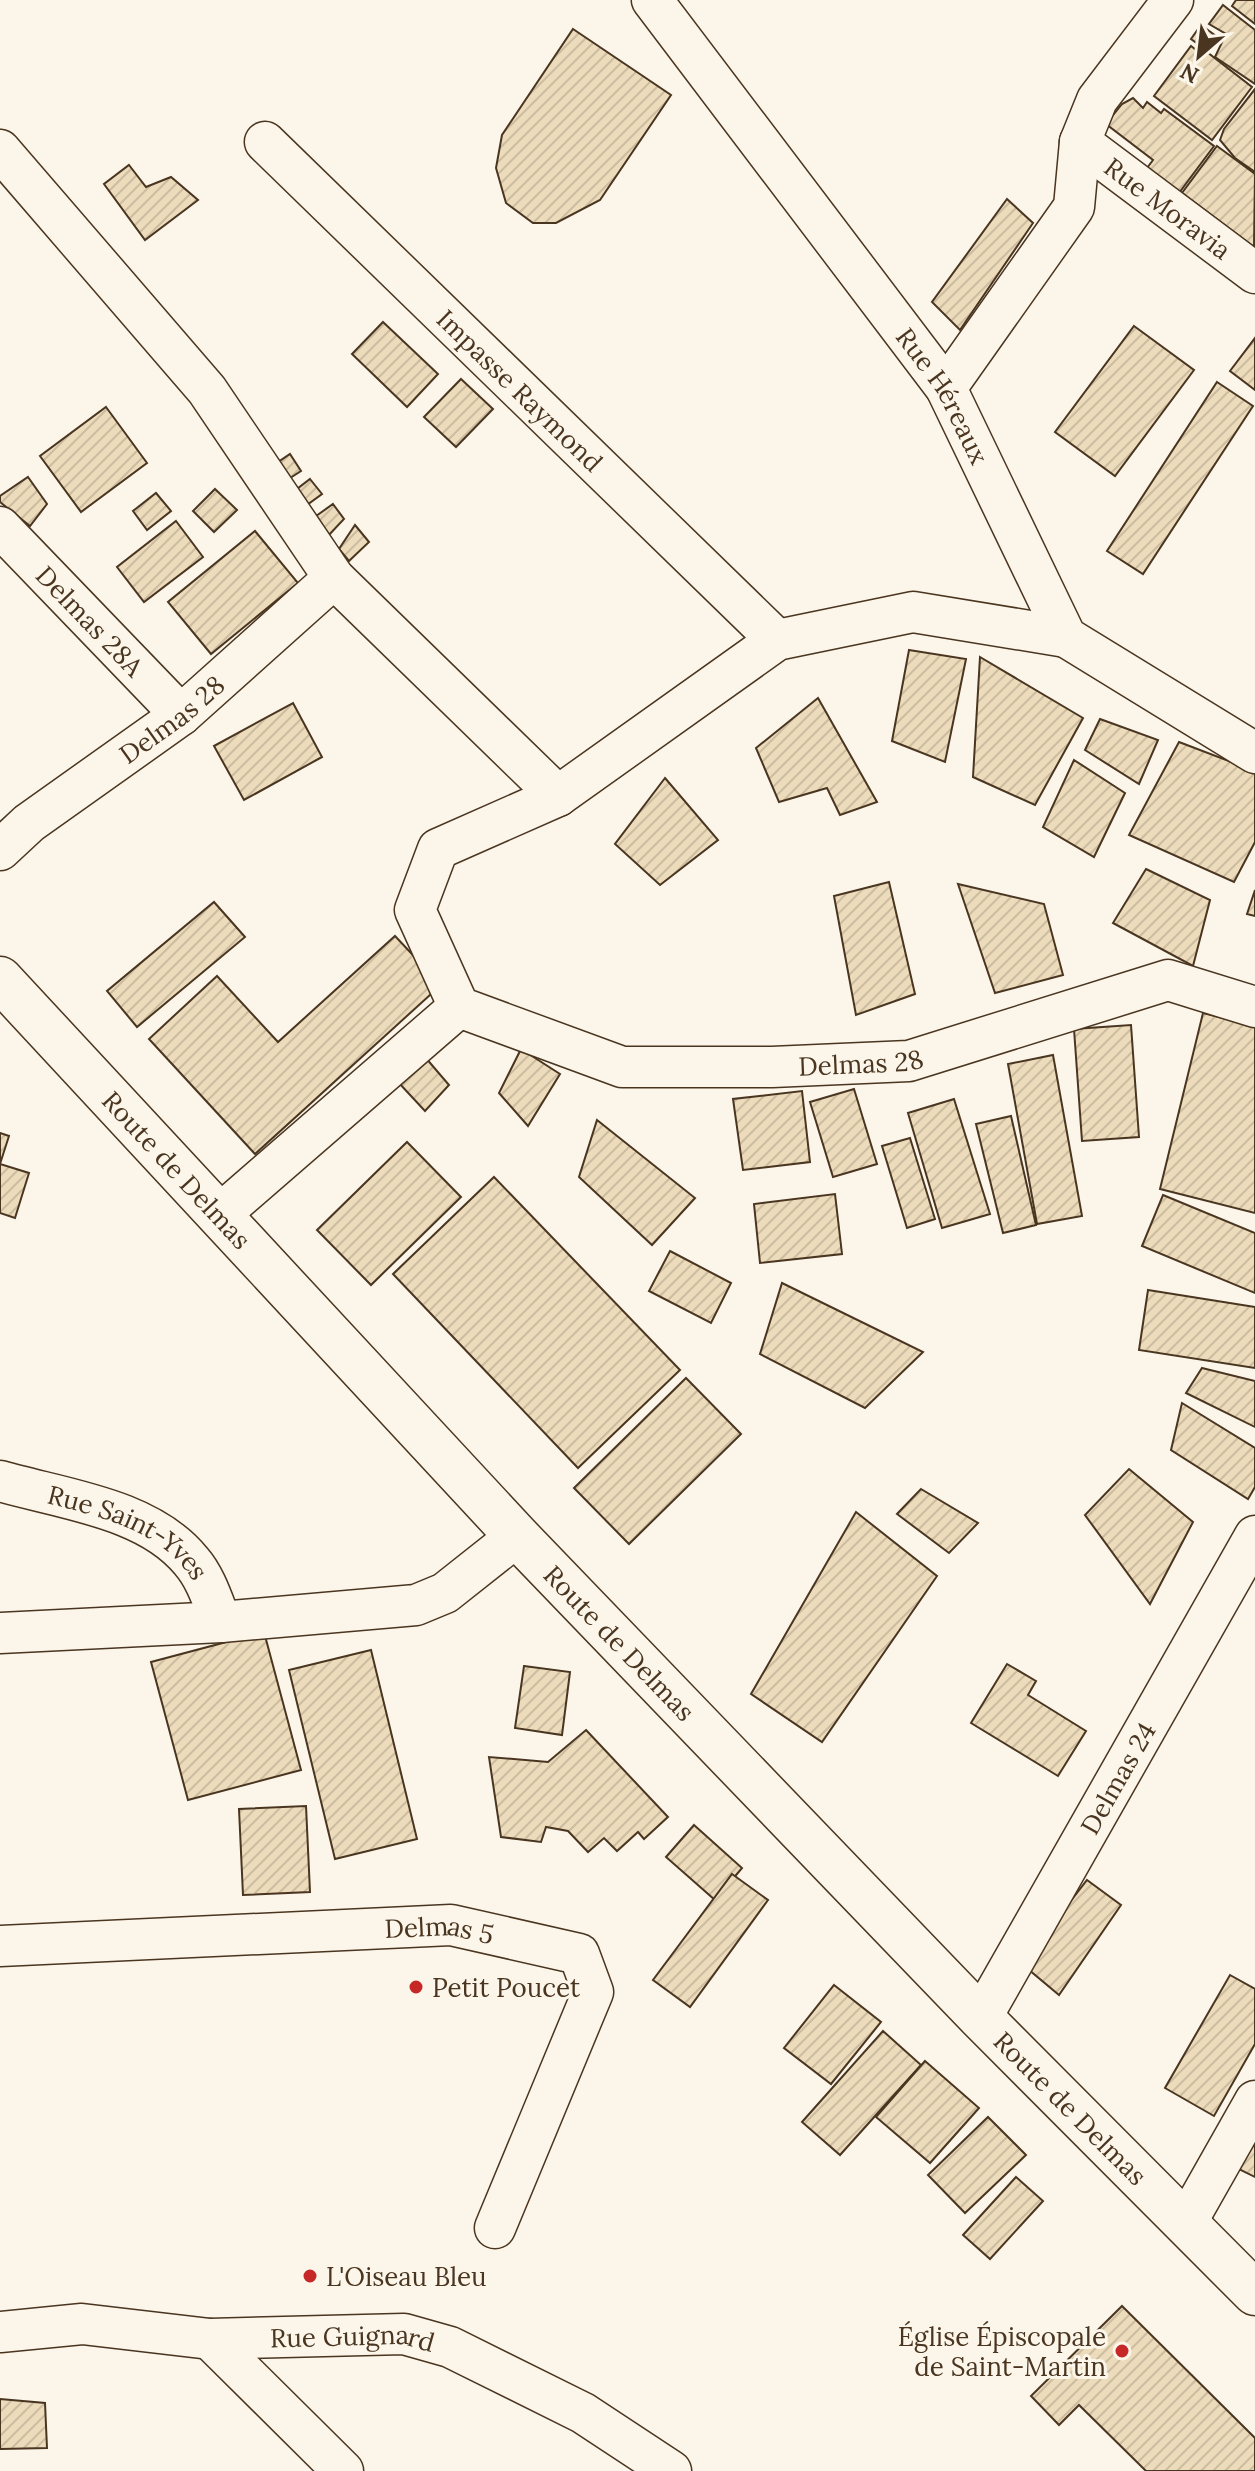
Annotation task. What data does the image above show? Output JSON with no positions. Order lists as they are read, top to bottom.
{
  "streets": {
    "main road": ["Route de Delmas"],
    "street": [
      "Rue Moravia",
      "Impasse Raymond",
      "Rue Héreaux",
      "Delmas 28A",
      "Delmas 28",
      "Rue Saint-Yves",
      "Delmas 24",
      "Delmas 5",
      "Rue Guignard"
    ]
  },
  "crossings": [
    ["Delmas 28A", "Delmas 28"],
    ["Route de Delmas", "Delmas 24"]
  ],
  "places": ["Petit Poucet", "L'Oiseau Bleu", "Église Épiscopale de Saint-Martin"],
  "north": "bottom left"
}
